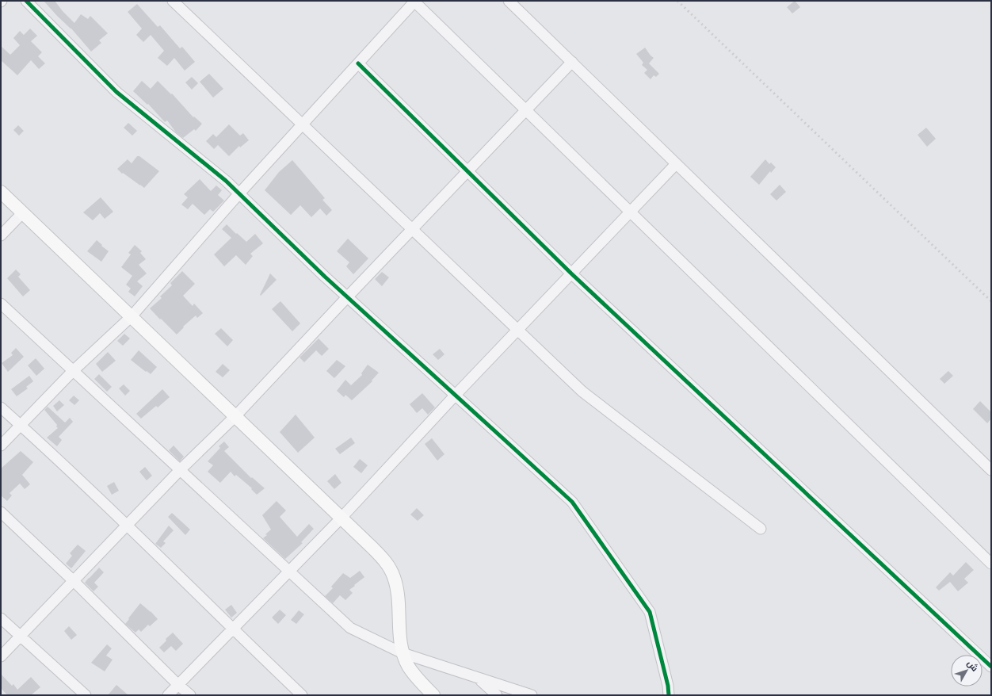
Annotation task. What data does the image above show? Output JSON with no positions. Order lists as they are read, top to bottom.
{
  "north": "top right"
}
